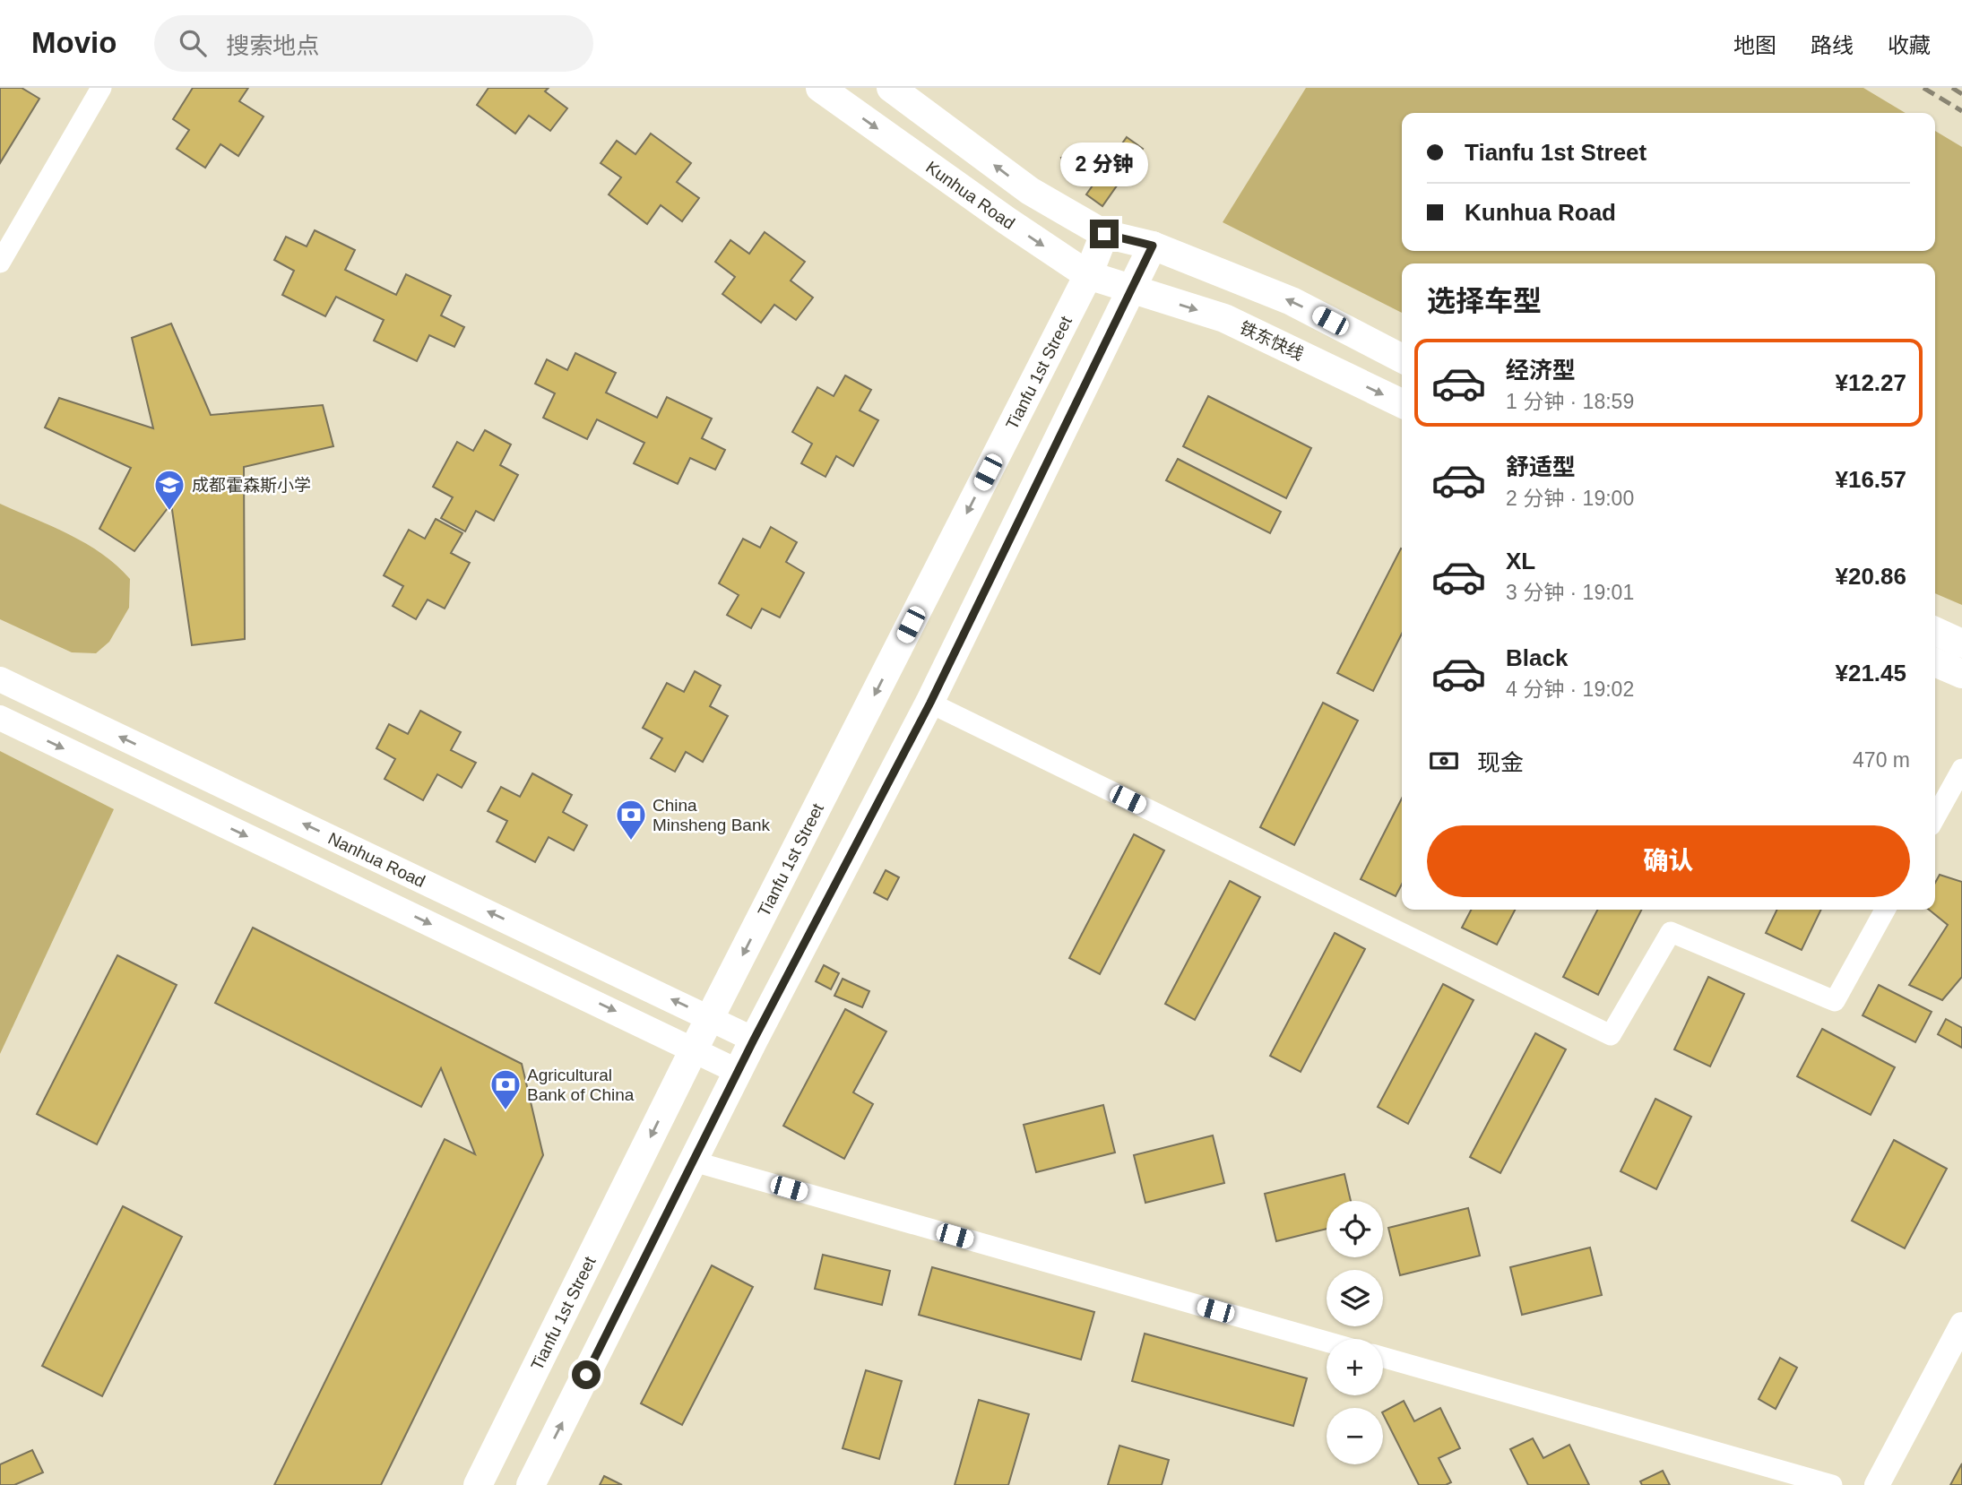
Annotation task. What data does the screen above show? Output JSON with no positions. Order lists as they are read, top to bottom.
{
  "streets": {
    "main road": ["Kunhua Road", "铁东快线", "Tianfu 1st Street"],
    "street": ["Nanhua Road"]
  },
  "crossings": [
    ["Kunhua Road", "铁东快线"],
    ["Kunhua Road", "Tianfu 1st Street"],
    ["Tianfu 1st Street", "Nanhua Road"]
  ],
  "places": {
    "school or university": ["成都霍森斯小学"],
    "bank": ["China Minsheng Bank", "Agricultural Bank of China"]
  },
  "page": {
    "header": "Movio",
    "search": "搜索地点",
    "nav": ["地图", "路线", "收藏"],
    "banner": ["Tianfu 1st Street", "Kunhua Road"],
    "bubble": "2 分钟",
    "heading": "选择车型",
    "list": [
      {
        "name": "经济型",
        "note": "1 分钟 · 18:59",
        "value": "¥12.27"
      },
      {
        "name": "舒适型",
        "note": "2 分钟 · 19:00",
        "value": "¥16.57"
      },
      {
        "name": "XL",
        "note": "3 分钟 · 19:01",
        "value": "¥20.86"
      },
      {
        "name": "Black",
        "note": "4 分钟 · 19:02",
        "value": "¥21.45"
      }
    ],
    "pay": ["现金", "470 m"],
    "buttons": "确认",
    "map_buttons": ["+", "−"]
  }
}
